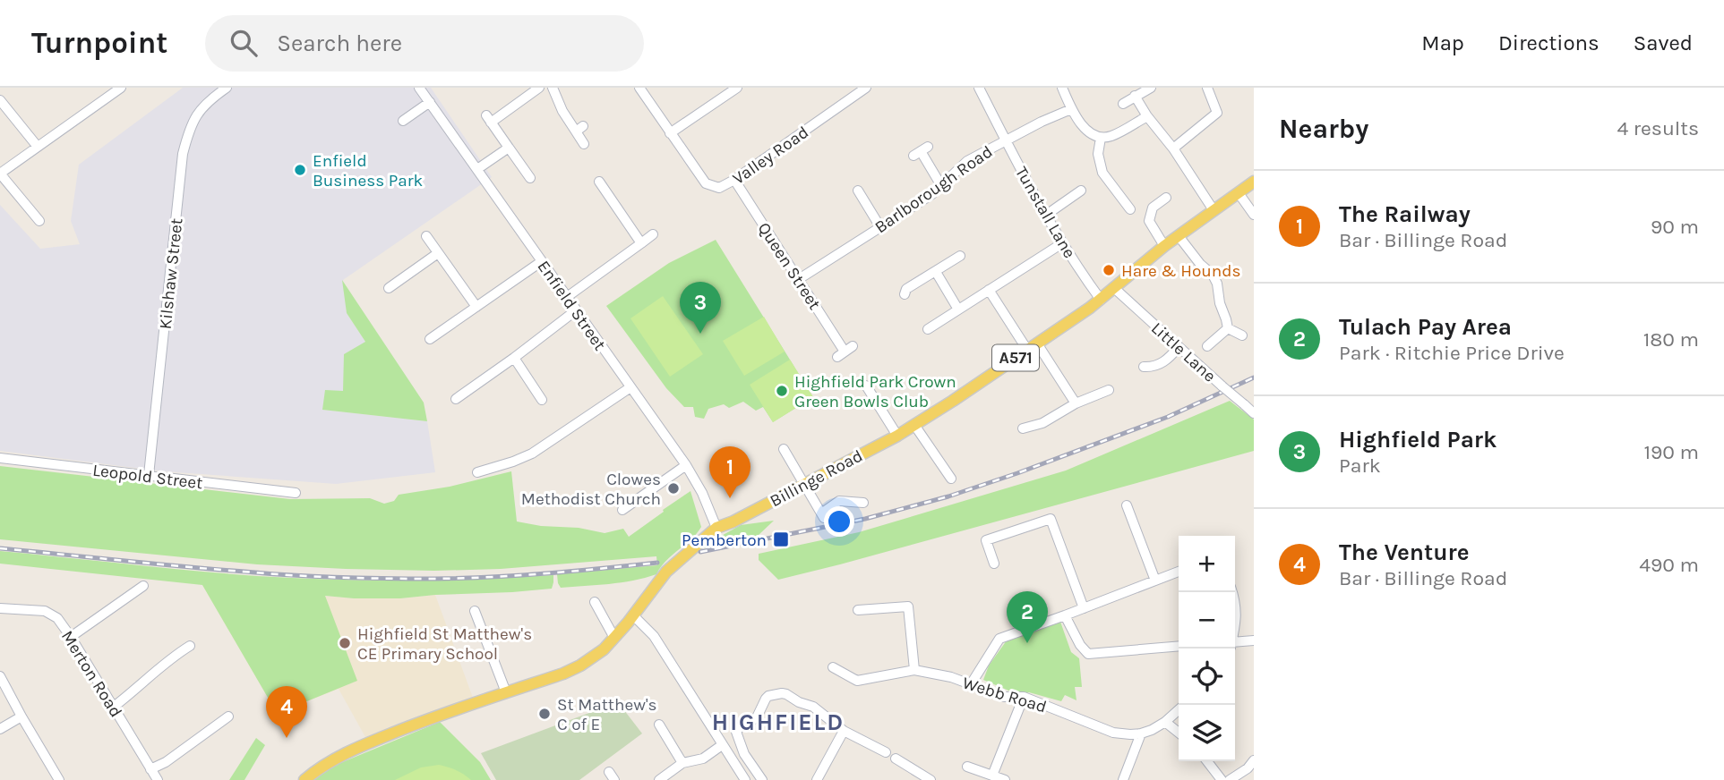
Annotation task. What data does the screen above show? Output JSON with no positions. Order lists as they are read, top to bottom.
{
  "streets": {
    "main road": ["A571", "Billinge Road"],
    "street": [
      "Valley Road",
      "Barlborough Road",
      "Tunstall Lane",
      "Queen Street",
      "Kilshaw Street",
      "Enfield Street",
      "Little Lane",
      "Leopold Street",
      "Merton Road",
      "Webb Road"
    ]
  },
  "crossings": [
    ["Valley Road", "Queen Street"],
    ["Barlborough Road", "Tunstall Lane"],
    ["Barlborough Road", "Queen Street"],
    ["Tunstall Lane", "Billinge Road"],
    ["Kilshaw Street", "Leopold Street"],
    ["Enfield Street", "Billinge Road"],
    ["Little Lane", "Billinge Road"]
  ],
  "districts": ["HIGHFIELD"],
  "places": {
    "other": [
      "Enfield Business Park",
      "Hare & Hounds",
      "Highfield Park Crown Green Bowls Club",
      "Clowes Methodist Church",
      "Highfield St Matthew's CE Primary School",
      "St Matthew's C of E"
    ],
    "transit": ["Pemberton"]
  },
  "page": {
    "header": "Turnpoint",
    "search": "Search here",
    "nav": ["Map", "Directions", "Saved"],
    "heading": ["Nearby", "4 results"],
    "list": [
      {
        "mark": "1",
        "name": "The Railway",
        "note": "Bar · Billinge Road",
        "value": "90 m"
      },
      {
        "mark": "2",
        "name": "Tulach Pay Area",
        "note": "Park · Ritchie Price Drive",
        "value": "180 m"
      },
      {
        "mark": "3",
        "name": "Highfield Park",
        "note": "Park",
        "value": "190 m"
      },
      {
        "mark": "4",
        "name": "The Venture",
        "note": "Bar · Billinge Road",
        "value": "490 m"
      }
    ],
    "pins": [
      "3",
      "1",
      "2",
      "4"
    ],
    "map_buttons": ["+", "−"]
  }
}
